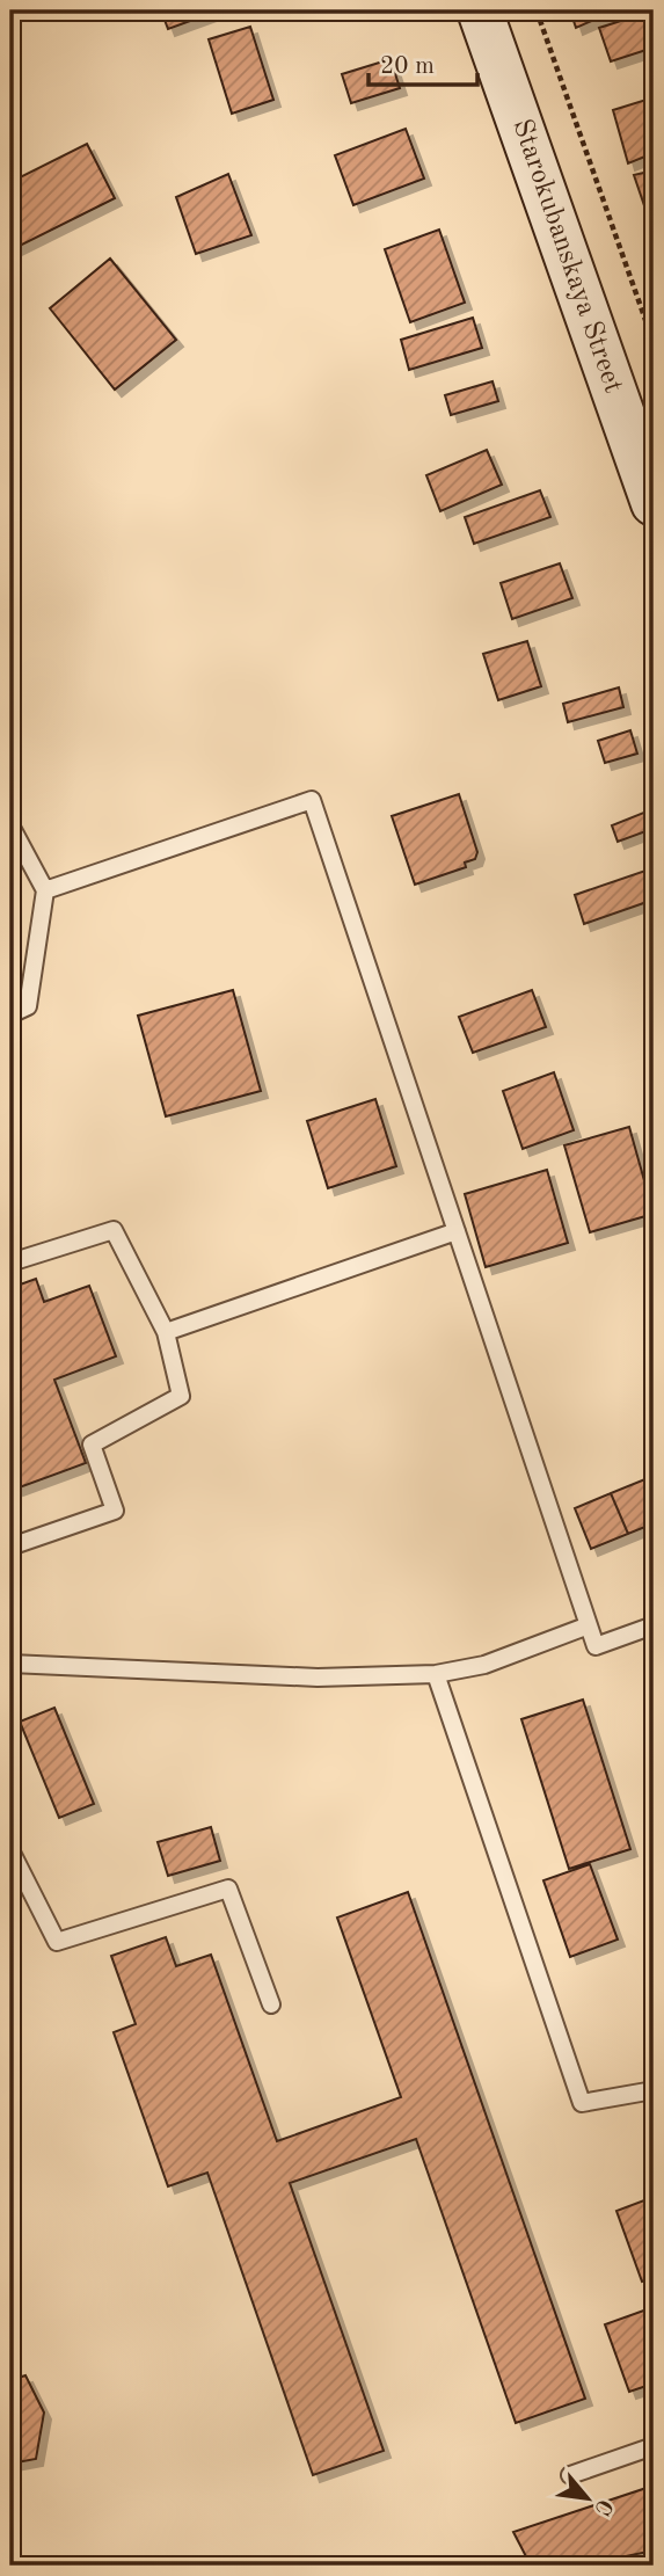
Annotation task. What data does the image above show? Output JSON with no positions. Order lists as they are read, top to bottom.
{
  "streets": {
    "street": ["Starokubanskaya Street"]
  },
  "scale_bar": "20 m",
  "north": "bottom right"
}
